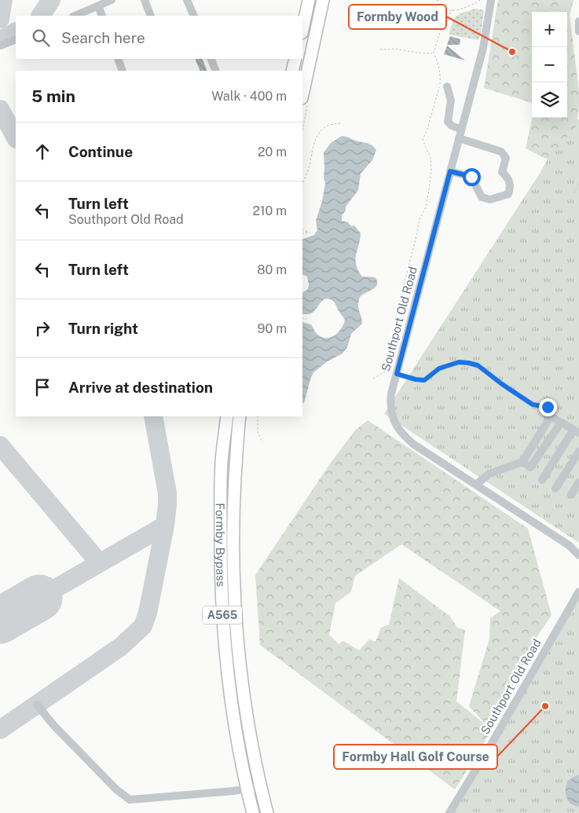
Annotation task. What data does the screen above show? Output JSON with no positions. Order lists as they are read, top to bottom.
{
  "streets": {
    "highway": ["Formby Bypass", "A565"],
    "street": ["Southport Old Road"]
  },
  "places": ["Formby Wood", "Formby Hall Golf Course"],
  "page": {
    "map_buttons": ["+", "−"],
    "search": "Search here",
    "heading": ["5 min", "Walk · 400 m"],
    "list": [
      ["Continue", "20 m"],
      ["Turn left", "Southport Old Road", "210 m"],
      ["Turn left", "80 m"],
      ["Turn right", "90 m"],
      "Arrive at destination"
    ]
  }
}
